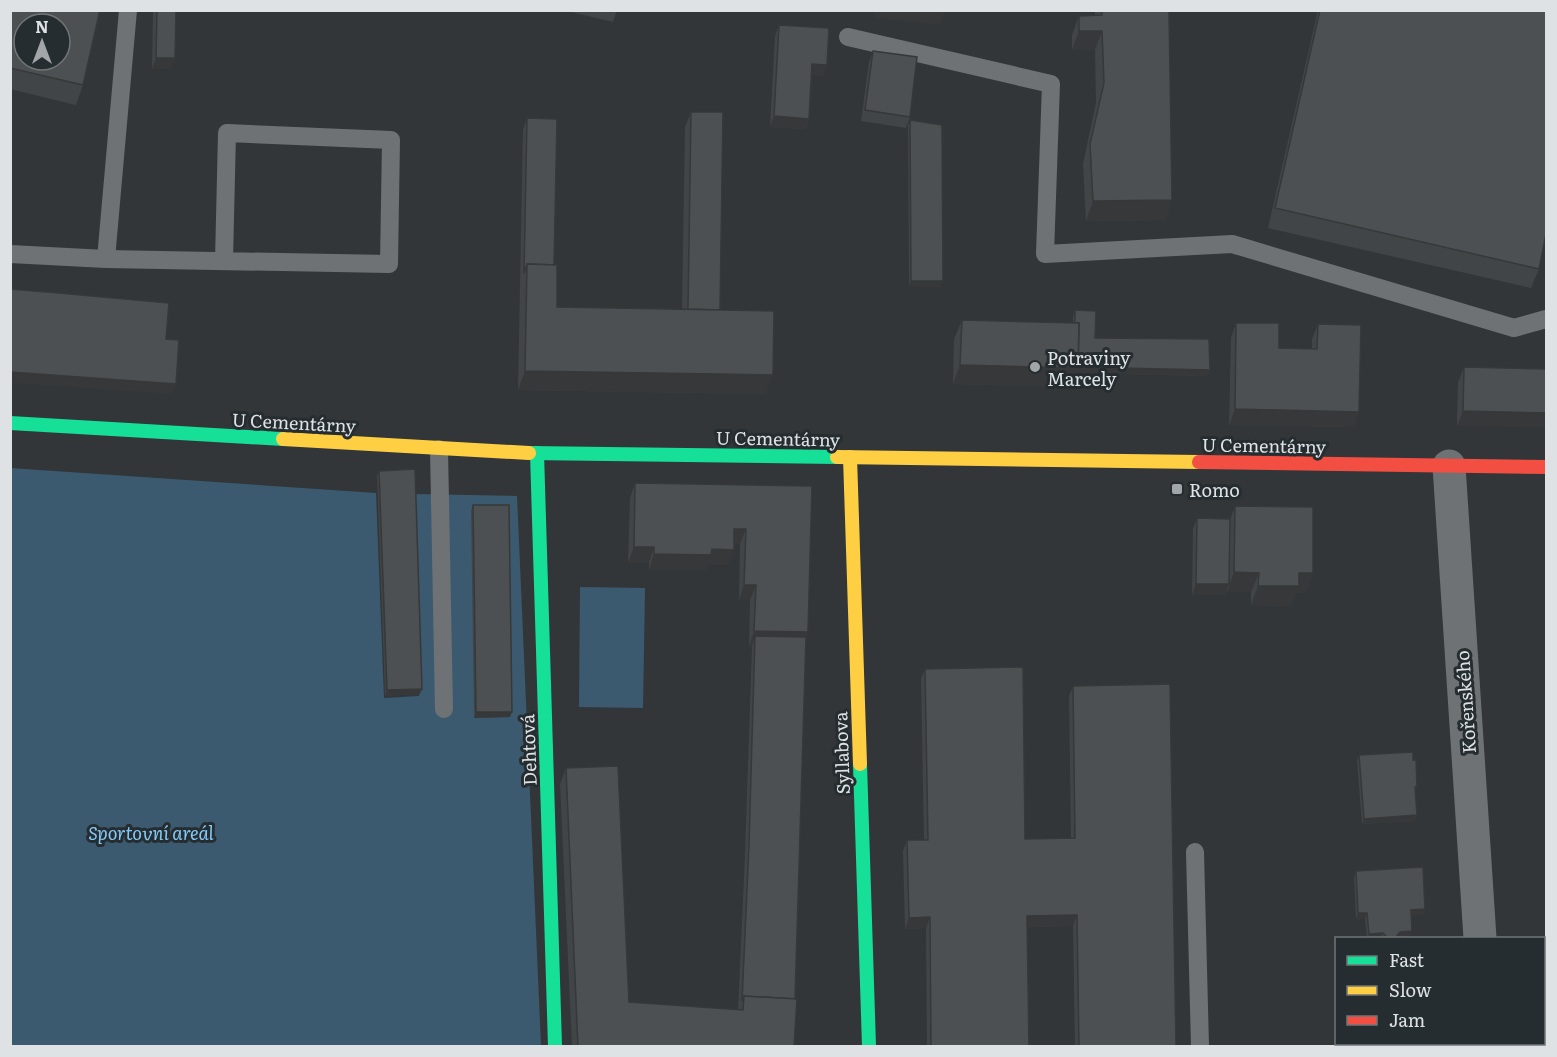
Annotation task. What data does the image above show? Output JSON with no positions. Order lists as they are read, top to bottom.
{
  "streets": {
    "street": [
      "U Cementárny",
      "Kořenského",
      "Dehtová",
      "Syllabova"
    ]
  },
  "crossings": [
    ["U Cementárny", "Kořenského"],
    ["U Cementárny", "Dehtová"],
    ["U Cementárny", "Syllabova"]
  ],
  "parks": ["Sportovní areál"],
  "places": {
    "other": ["Potraviny Marcely"],
    "transit": ["Romo"]
  },
  "legend": ["Fast", "Slow", "Jam"],
  "north": "top"
}
